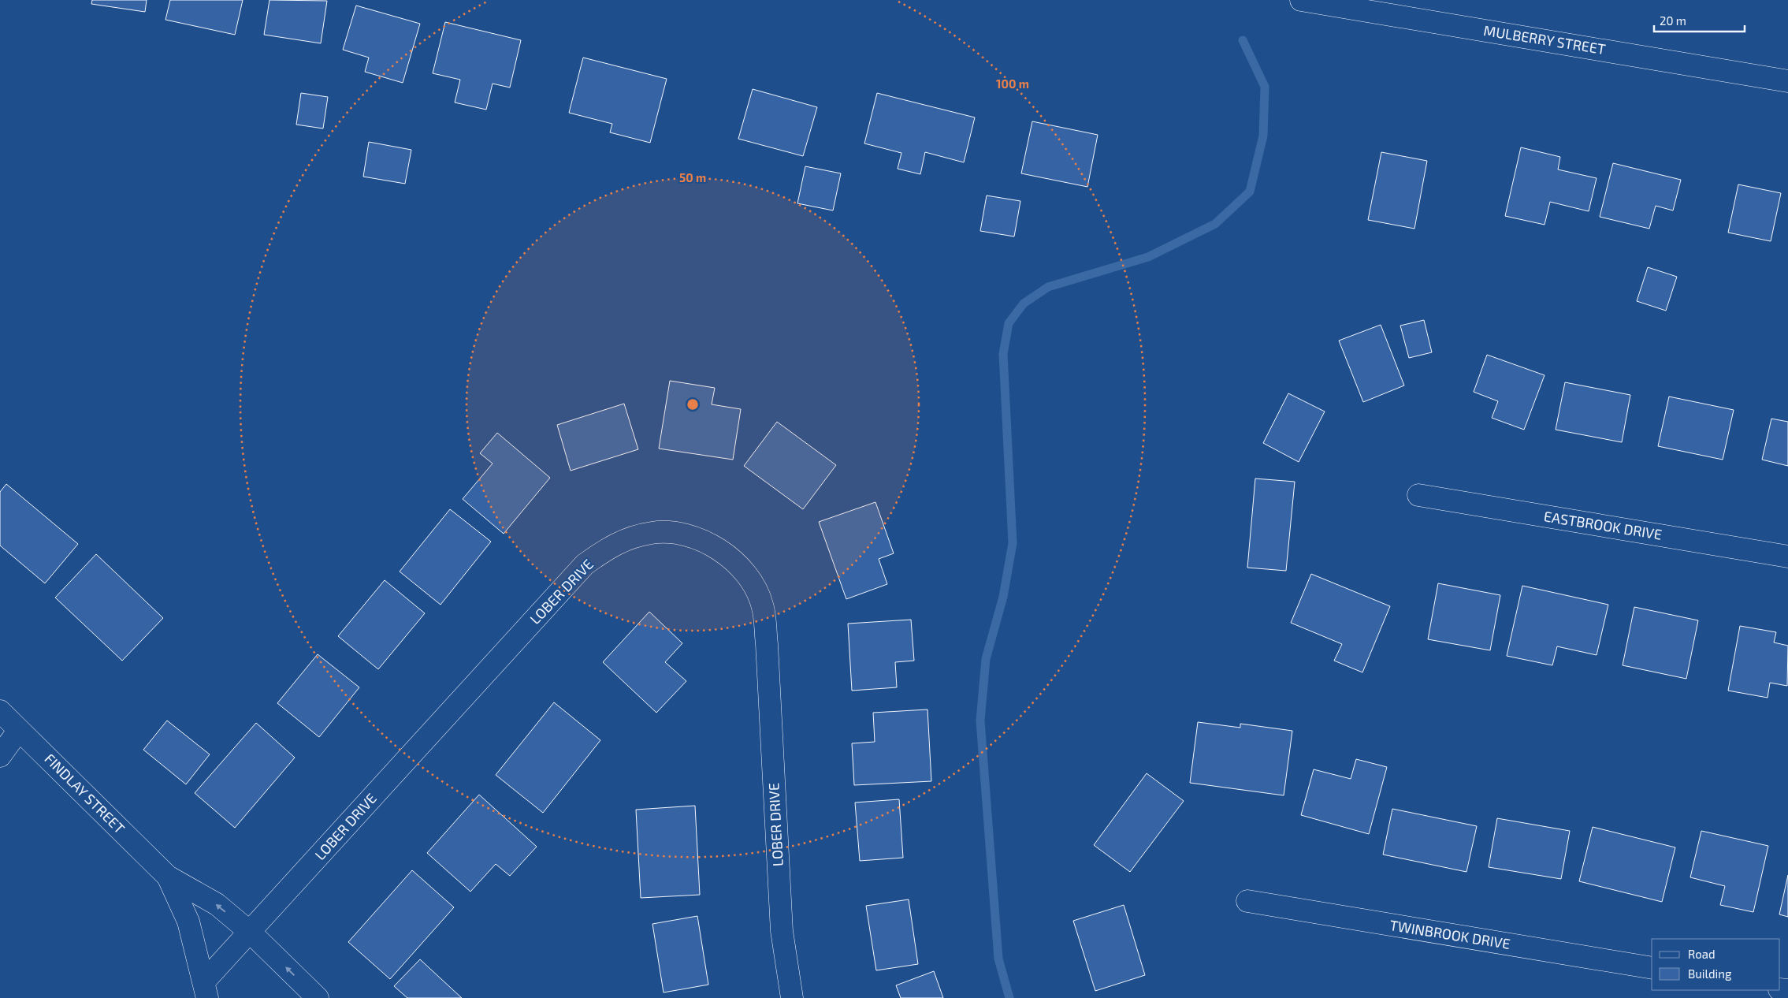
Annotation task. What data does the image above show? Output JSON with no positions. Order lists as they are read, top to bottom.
{
  "streets": {
    "street": [
      "MULBERRY STREET",
      "EASTBROOK DRIVE",
      "LOBER DRIVE",
      "FINDLAY STREET",
      "TWINBROOK DRIVE"
    ]
  },
  "crossings": [
    ["LOBER DRIVE", "FINDLAY STREET"]
  ],
  "one_way": ["FINDLAY STREET"],
  "legend": ["Road", "Building"],
  "scale_bar": "20 m",
  "rings": ["100 m", "50 m"]
}
